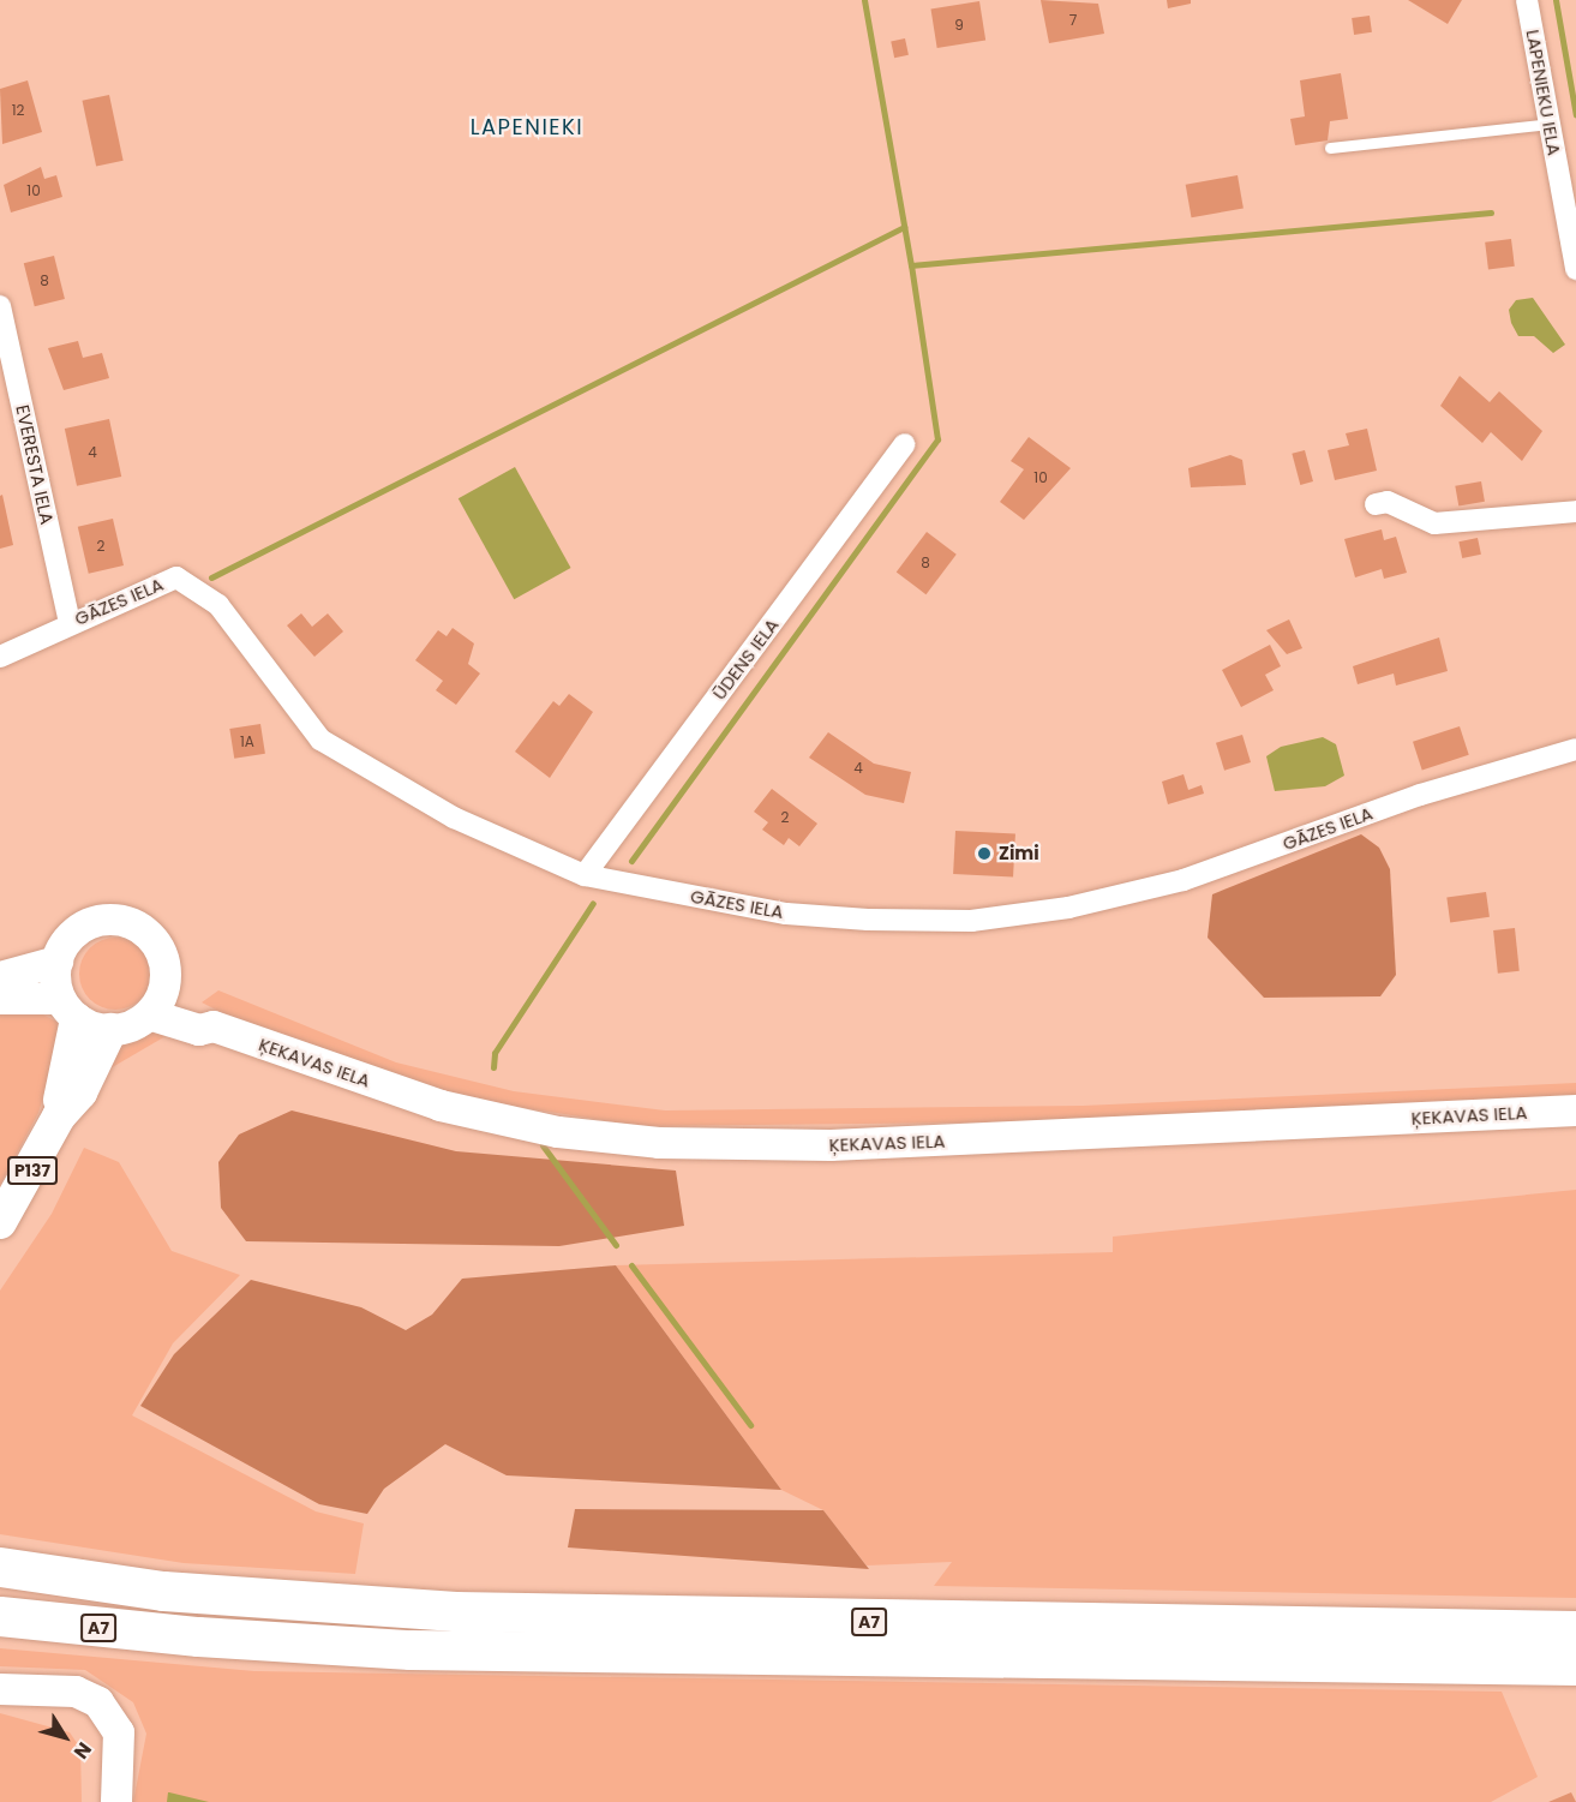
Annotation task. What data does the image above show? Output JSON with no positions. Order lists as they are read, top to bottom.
{
  "streets": {
    "highway": ["A7"],
    "main road": ["ĶEKAVAS IELA", "P137"],
    "street": [
      "LAPENIEKU IELA",
      "EVERESTA IELA",
      "GĀZES IELA",
      "ŪDENS IELA"
    ]
  },
  "crossings": [
    ["EVERESTA IELA", "GĀZES IELA"],
    ["GĀZES IELA", "ŪDENS IELA"],
    ["ĶEKAVAS IELA", "P137"]
  ],
  "districts": ["LAPENIEKI"],
  "places": ["Zimi"],
  "house_numbers": [
    "7",
    "9",
    "12",
    "10",
    "8",
    "4",
    "10",
    "2",
    "8",
    "1A",
    "4",
    "2"
  ],
  "north": "bottom right"
}
